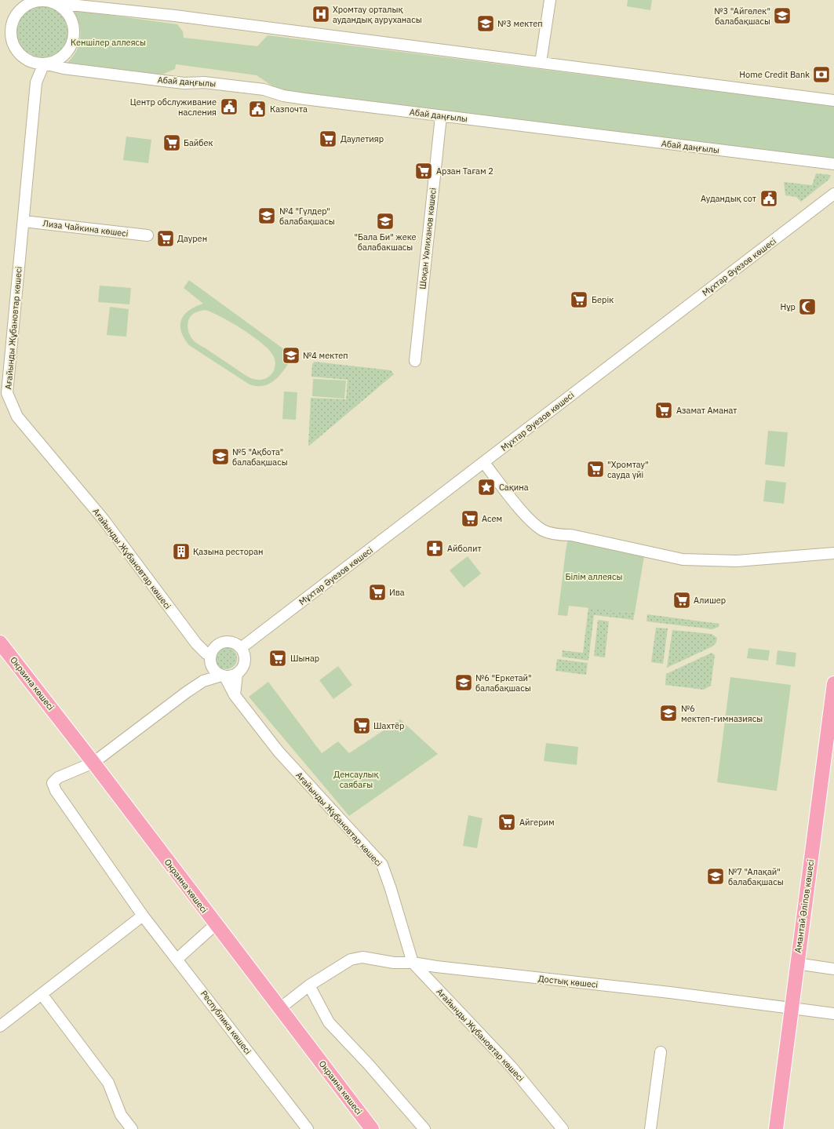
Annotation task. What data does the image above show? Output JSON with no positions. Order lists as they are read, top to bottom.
{
  "streets": {
    "main road": ["Окраина көшесі", "Амантай Әліпов көшесі"],
    "street": [
      "Абай даңғылы",
      "Лиза Чайкина көшесі",
      "Шоқан Уәлиханов көшесі",
      "Мұхтар Әуезов көшесі",
      "Ағайынды Жұбановтар көшесі",
      "Достық көшесі",
      "Республика көшесі"
    ]
  },
  "crossings": [
    ["Абай даңғылы", "Шоқан Уәлиханов көшесі"],
    ["Лиза Чайкина көшесі", "Ағайынды Жұбановтар көшесі"],
    ["Мұхтар Әуезов көшесі", "Ағайынды Жұбановтар көшесі"],
    ["Ағайынды Жұбановтар көшесі", "Достық көшесі"],
    ["Окраина көшесі", "Достық көшесі"],
    ["Окраина көшесі", "Республика көшесі"],
    ["Амантай Әліпов көшесі", "Достық көшесі"]
  ],
  "parks": ["Кеншілер аллеясы", "Білім аллеясы", "Денсаулық саябағы"],
  "places": {
    "hospital": ["Хромтау орталық аудандық ауруханасы"],
    "school or university": [
      "№3 \"Айгөлек\" балабақшасы",
      "№3 мектеп",
      "№4 \"Гүлдер\" балабақшасы",
      "\"Бала Би\" жеке балабакшасы",
      "№4 мектеп",
      "№5 \"Ақбота\" балабақшасы",
      "№6 \"Еркетай\" балабақшасы",
      "№6 мектеп-гимназиясы",
      "№7 \"Алақай\" балабақшасы"
    ],
    "bank": ["Home Credit Bank"],
    "public building": ["Центр обслуживание насления", "Казпочта", "Аудандық сот"],
    "supermarket": [
      "Даулетияр",
      "Байбек",
      "Арзан Тағам 2",
      "Даурен",
      "Берік",
      "Азамат Аманат",
      "\"Хромтау\" сауда үйі",
      "Асем",
      "Ива",
      "Алишер",
      "Шынар",
      "Шахтёр",
      "Айгерим"
    ],
    "mosque": ["Нұр"],
    "place": ["Сақина"],
    "pharmacy": ["Айболит"],
    "building": ["Қазына ресторан"]
  }
}
